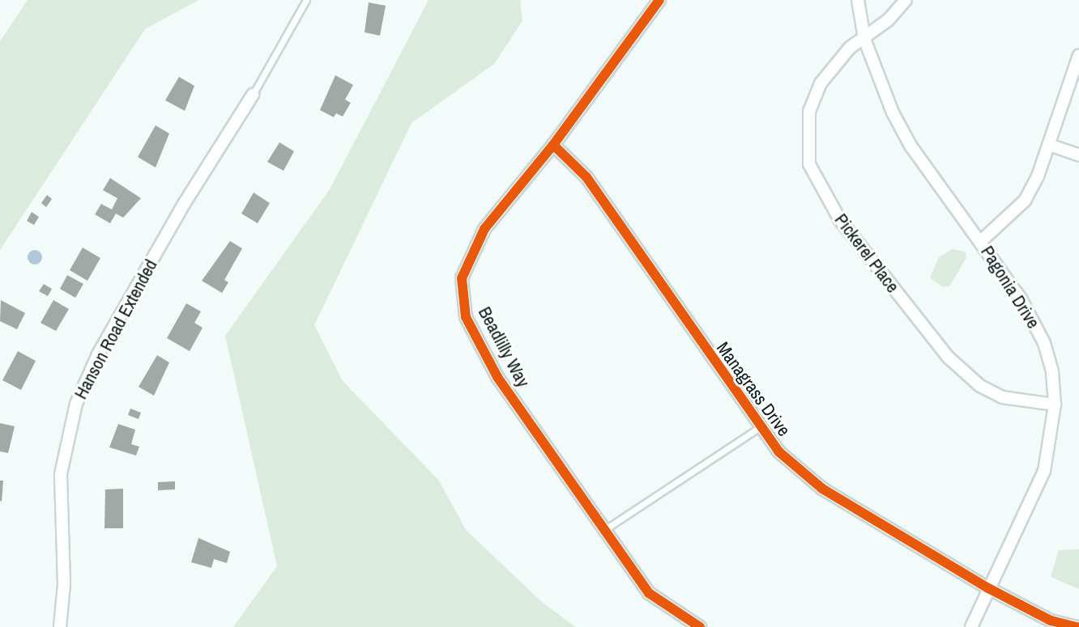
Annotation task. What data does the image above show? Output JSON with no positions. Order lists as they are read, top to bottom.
{
  "streets": {
    "street": [
      "Pickerel Place",
      "Pagonia Drive",
      "Hanson Road Extended",
      "Beadlilly Way",
      "Managrass Drive"
    ]
  },
  "crossings": [
    ["Pickerel Place", "Pagonia Drive"],
    ["Pagonia Drive", "Managrass Drive"],
    ["Beadlilly Way", "Managrass Drive"]
  ]
}
